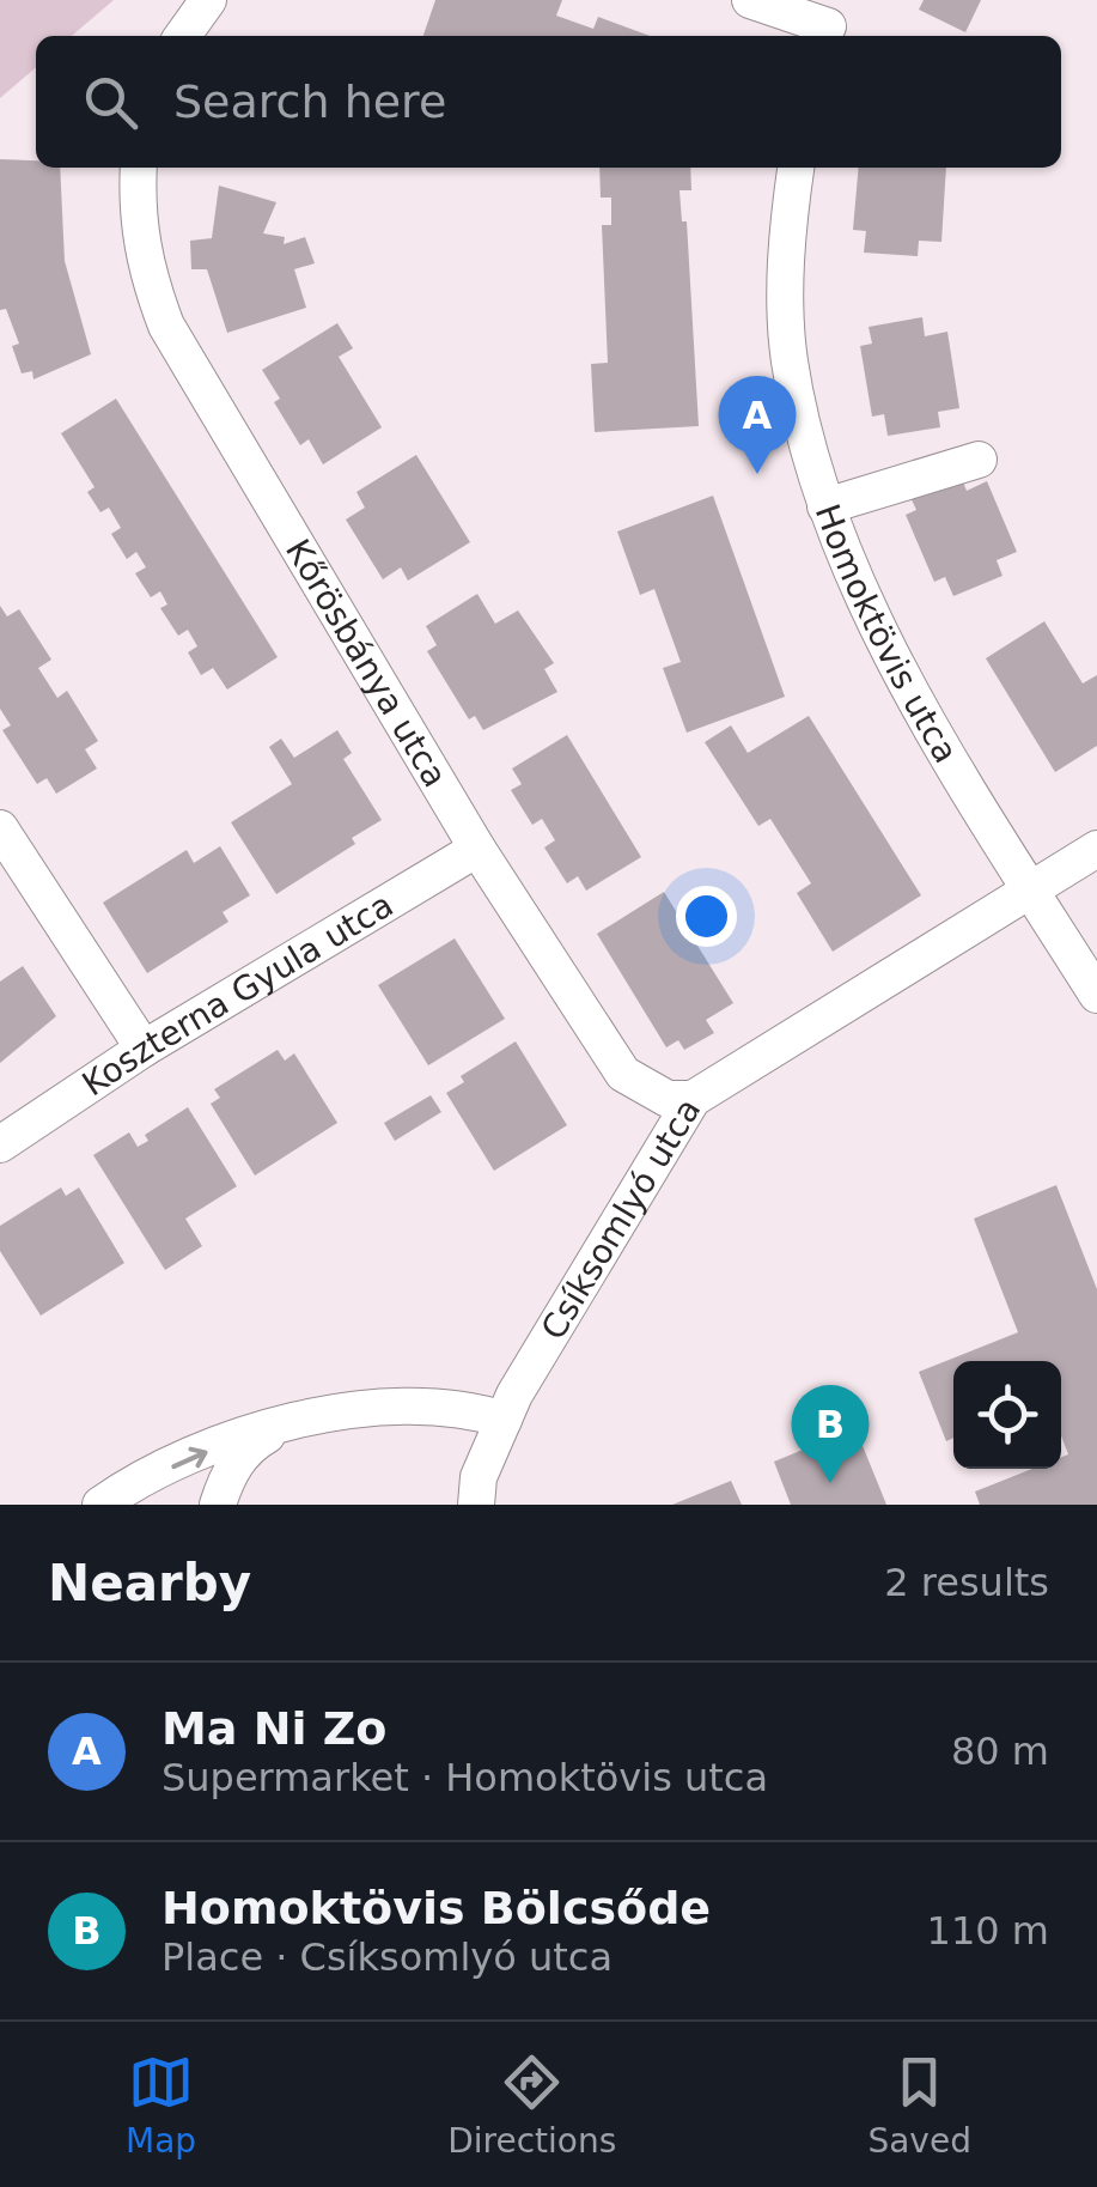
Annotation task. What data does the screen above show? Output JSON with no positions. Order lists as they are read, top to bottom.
{
  "streets": {
    "street": [
      "Homoktövis utca",
      "Kőrösbánya utca",
      "Koszterna Gyula utca",
      "Csíksomlyó utca"
    ]
  },
  "crossings": [
    ["Homoktövis utca", "Csíksomlyó utca"],
    ["Kőrösbánya utca", "Koszterna Gyula utca"],
    ["Kőrösbánya utca", "Csíksomlyó utca"]
  ],
  "page": {
    "search": "Search here",
    "pins": ["A", "B"],
    "heading": ["Nearby", "2 results"],
    "list": [
      {
        "mark": "A",
        "name": "Ma Ni Zo",
        "note": "Supermarket · Homoktövis utca",
        "value": "80 m"
      },
      {
        "mark": "B",
        "name": "Homoktövis Bölcsőde",
        "note": "Place · Csíksomlyó utca",
        "value": "110 m"
      }
    ],
    "nav": ["Map", "Directions", "Saved"]
  }
}
